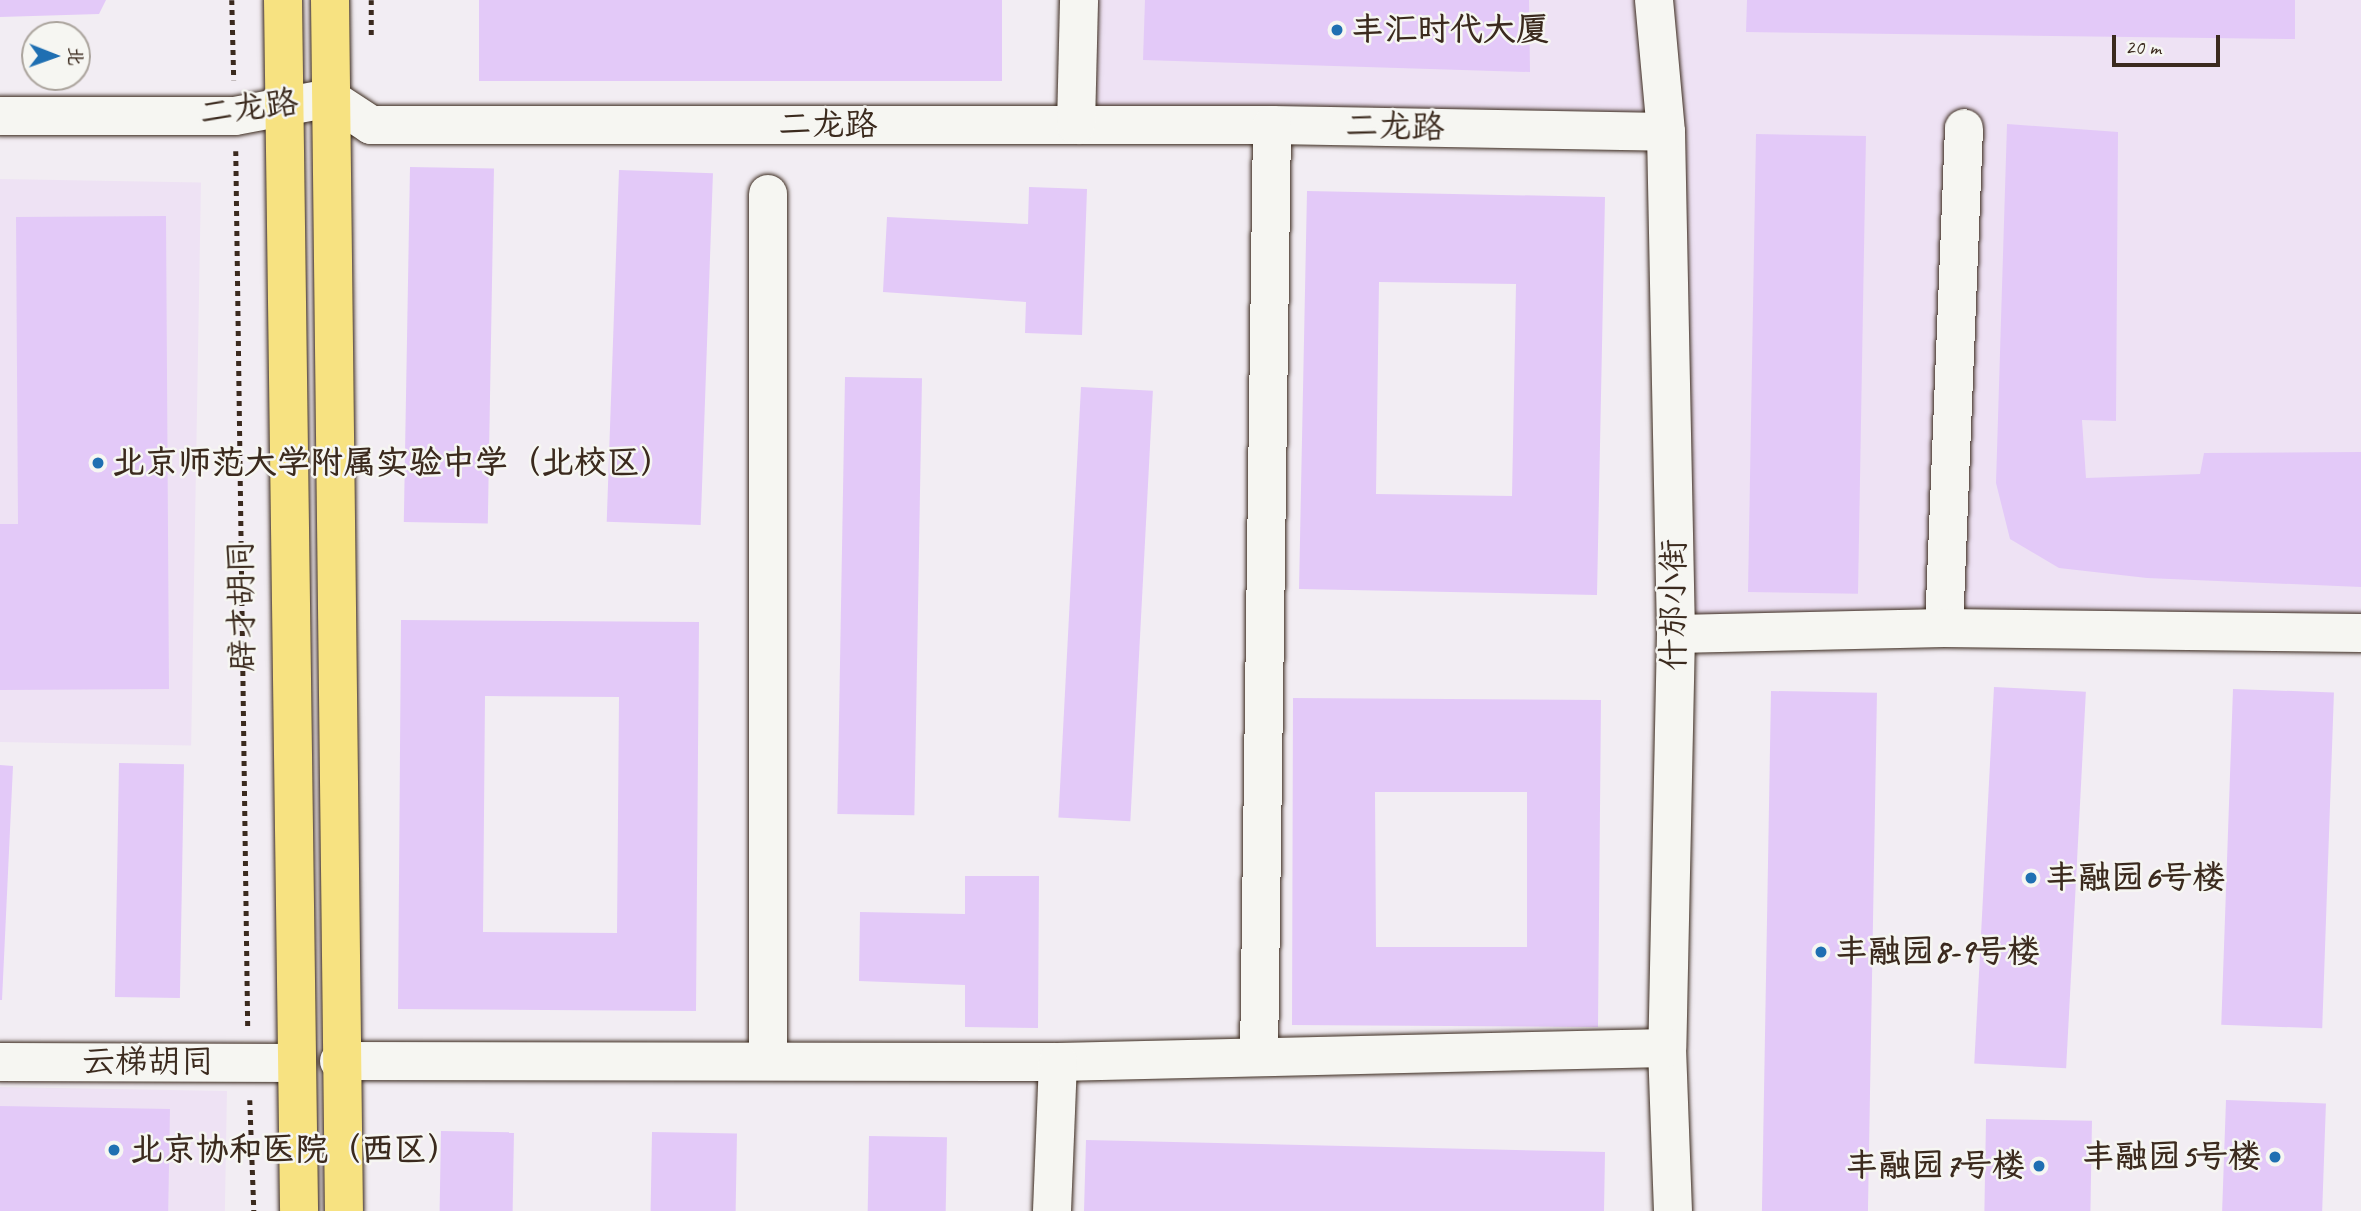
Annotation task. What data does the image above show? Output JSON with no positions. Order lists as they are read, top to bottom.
{
  "streets": {
    "main road": ["辟才胡同"],
    "street": ["二龙路", "什邡小街", "云梯胡同"]
  },
  "crossings": [
    ["二龙路", "什邡小街"],
    ["二龙路", "辟才胡同"],
    ["辟才胡同", "云梯胡同"]
  ],
  "places": [
    "丰汇时代大厦",
    "北京师范大学附属实验中学（北校区）",
    "丰融园6号楼",
    "丰融园8-9号楼",
    "北京协和医院（西区）",
    "丰融园5号楼",
    "丰融园7号楼"
  ],
  "scale_bar": "20 m",
  "north": "right"
}
